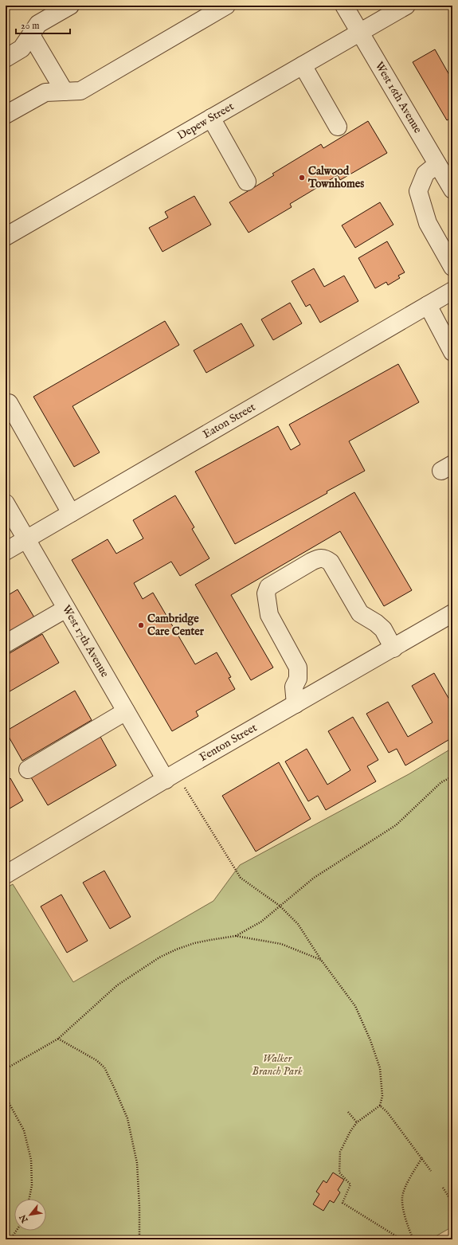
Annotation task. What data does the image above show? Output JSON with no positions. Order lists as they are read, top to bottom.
{
  "streets": {
    "street": [
      "West 16th Avenue",
      "Depew Street",
      "Eaton Street",
      "West 17th Avenue",
      "Fenton Street"
    ]
  },
  "crossings": [
    ["West 16th Avenue", "Depew Street"],
    ["Eaton Street", "West 17th Avenue"],
    ["West 17th Avenue", "Fenton Street"]
  ],
  "parks": ["Walker Branch Park"],
  "places": ["Calwood Townhomes", "Cambridge Care Center"],
  "scale_bar": "20 m",
  "north": "bottom left"
}
